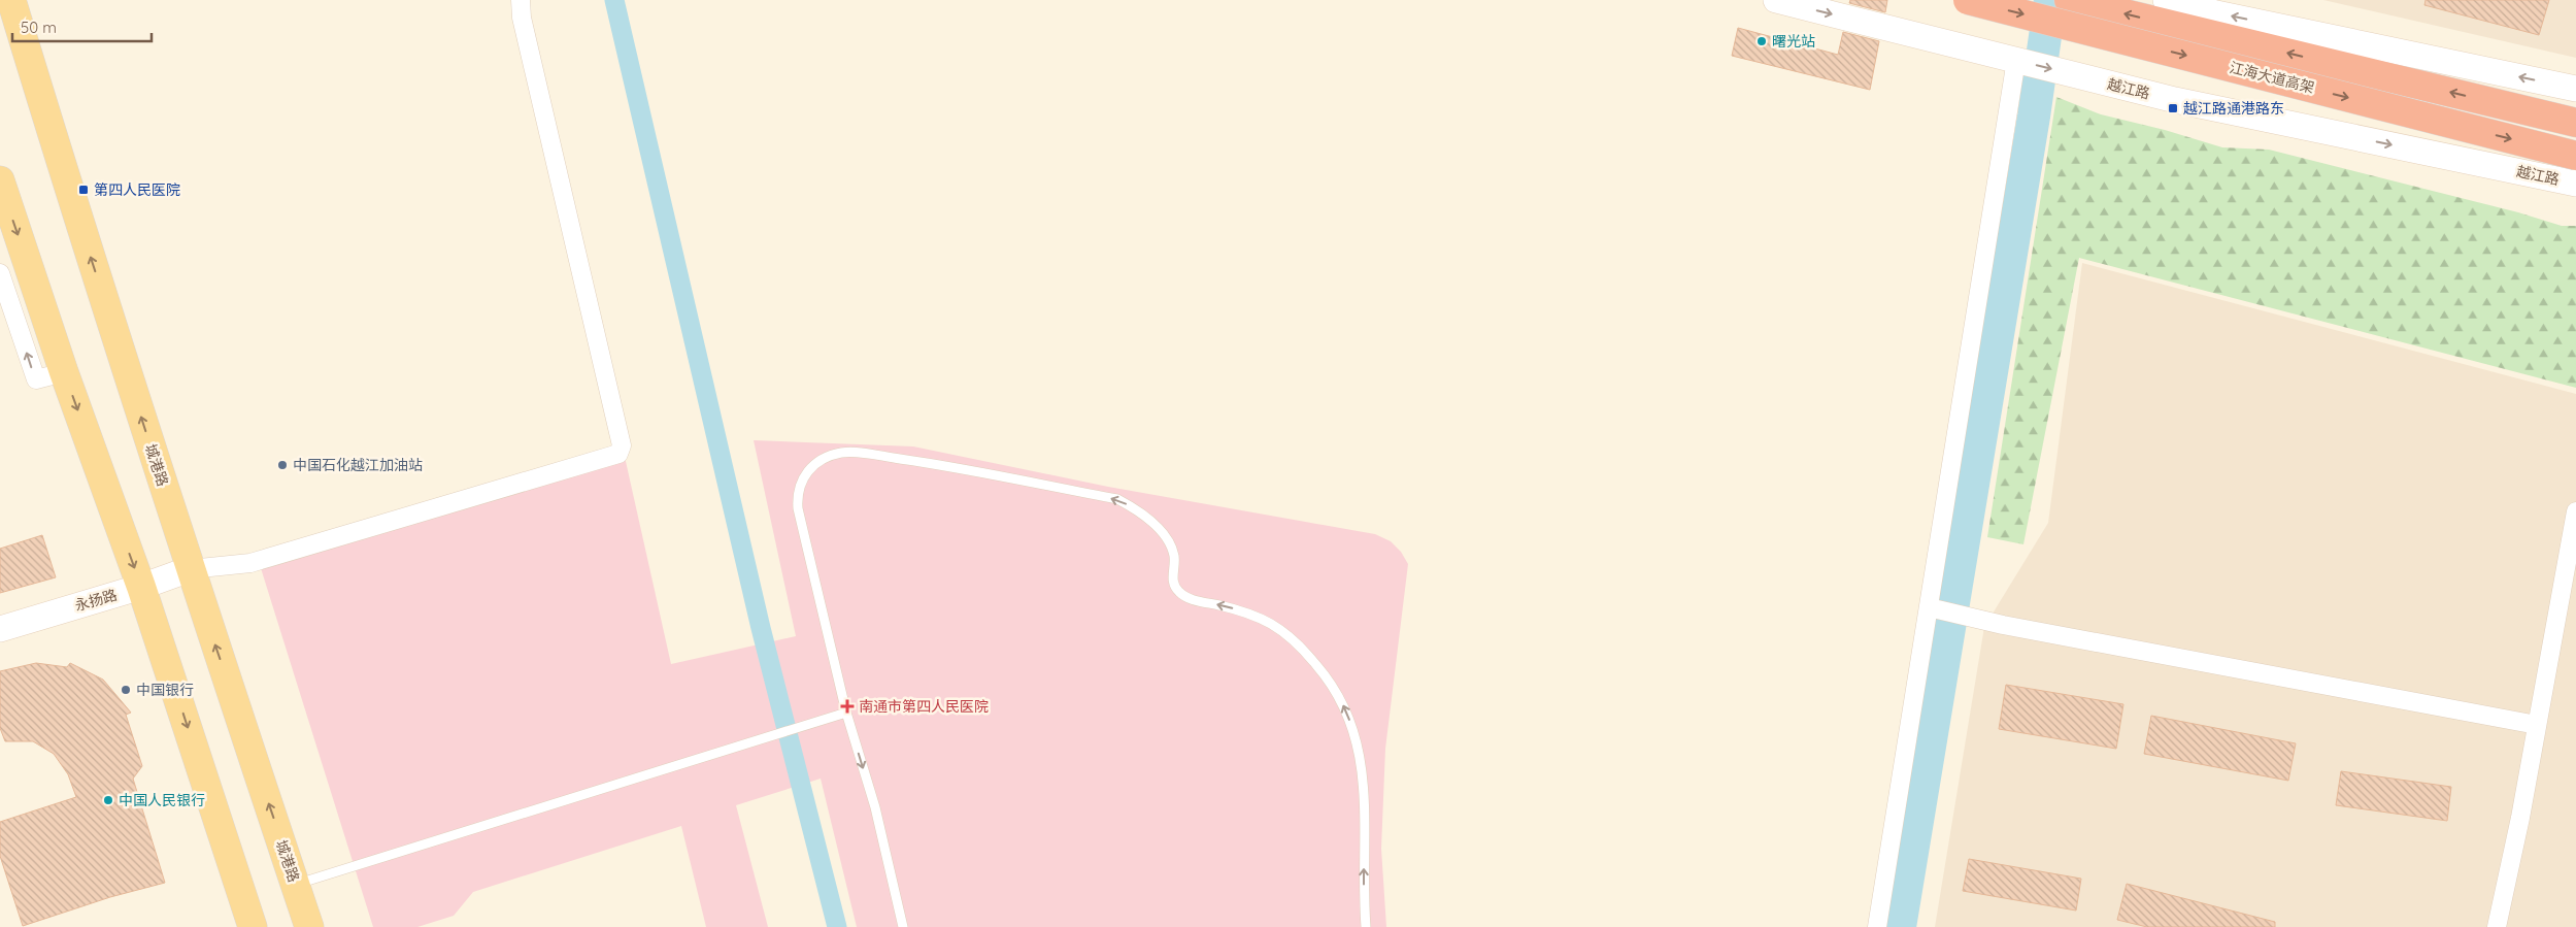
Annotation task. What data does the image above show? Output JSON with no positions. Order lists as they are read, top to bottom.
{
  "streets": {
    "highway": ["江海大道高架"],
    "main road": ["越江路", "城港路", "永扬路"]
  },
  "crossings": [
    ["城港路", "永扬路"]
  ],
  "places": {
    "other": [
      "曙光站",
      "中国石化越江加油站",
      "中国银行",
      "中国人民银行"
    ],
    "transit": ["越江路通港路东", "第四人民医院"],
    "health": ["南通市第四人民医院"]
  },
  "scale_bar": "50 m"
}
